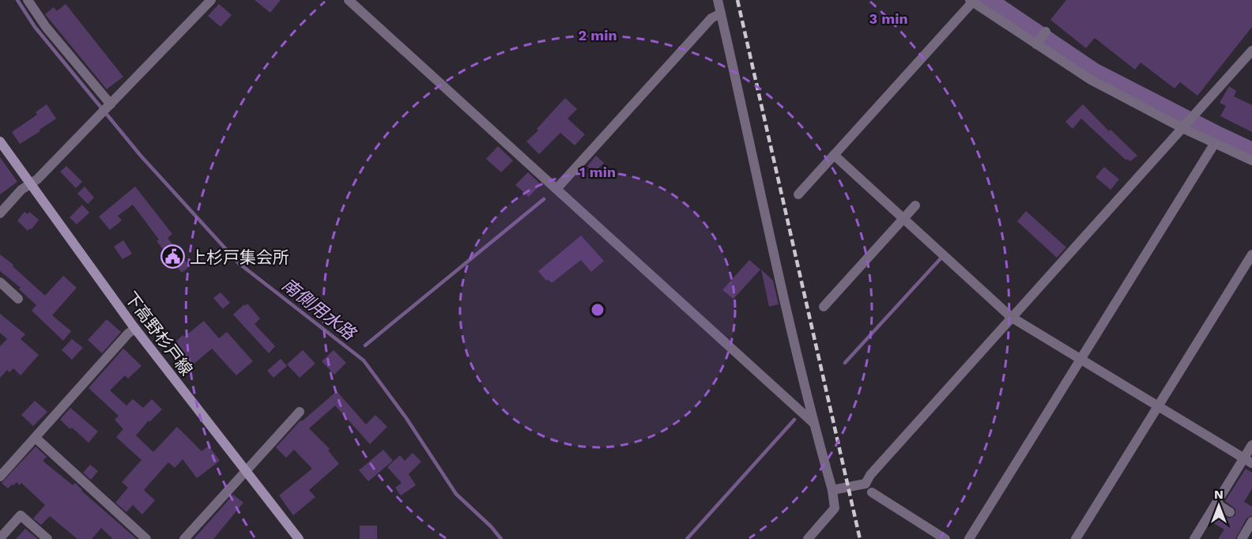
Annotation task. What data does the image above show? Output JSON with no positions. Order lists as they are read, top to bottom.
{
  "streets": {
    "main road": ["下高野杉戸線"]
  },
  "water": ["南側用水路"],
  "places": {
    "public building": ["上杉戸集会所"]
  },
  "north": "top",
  "rings": ["3 min", "2 min", "1 min"]
}
